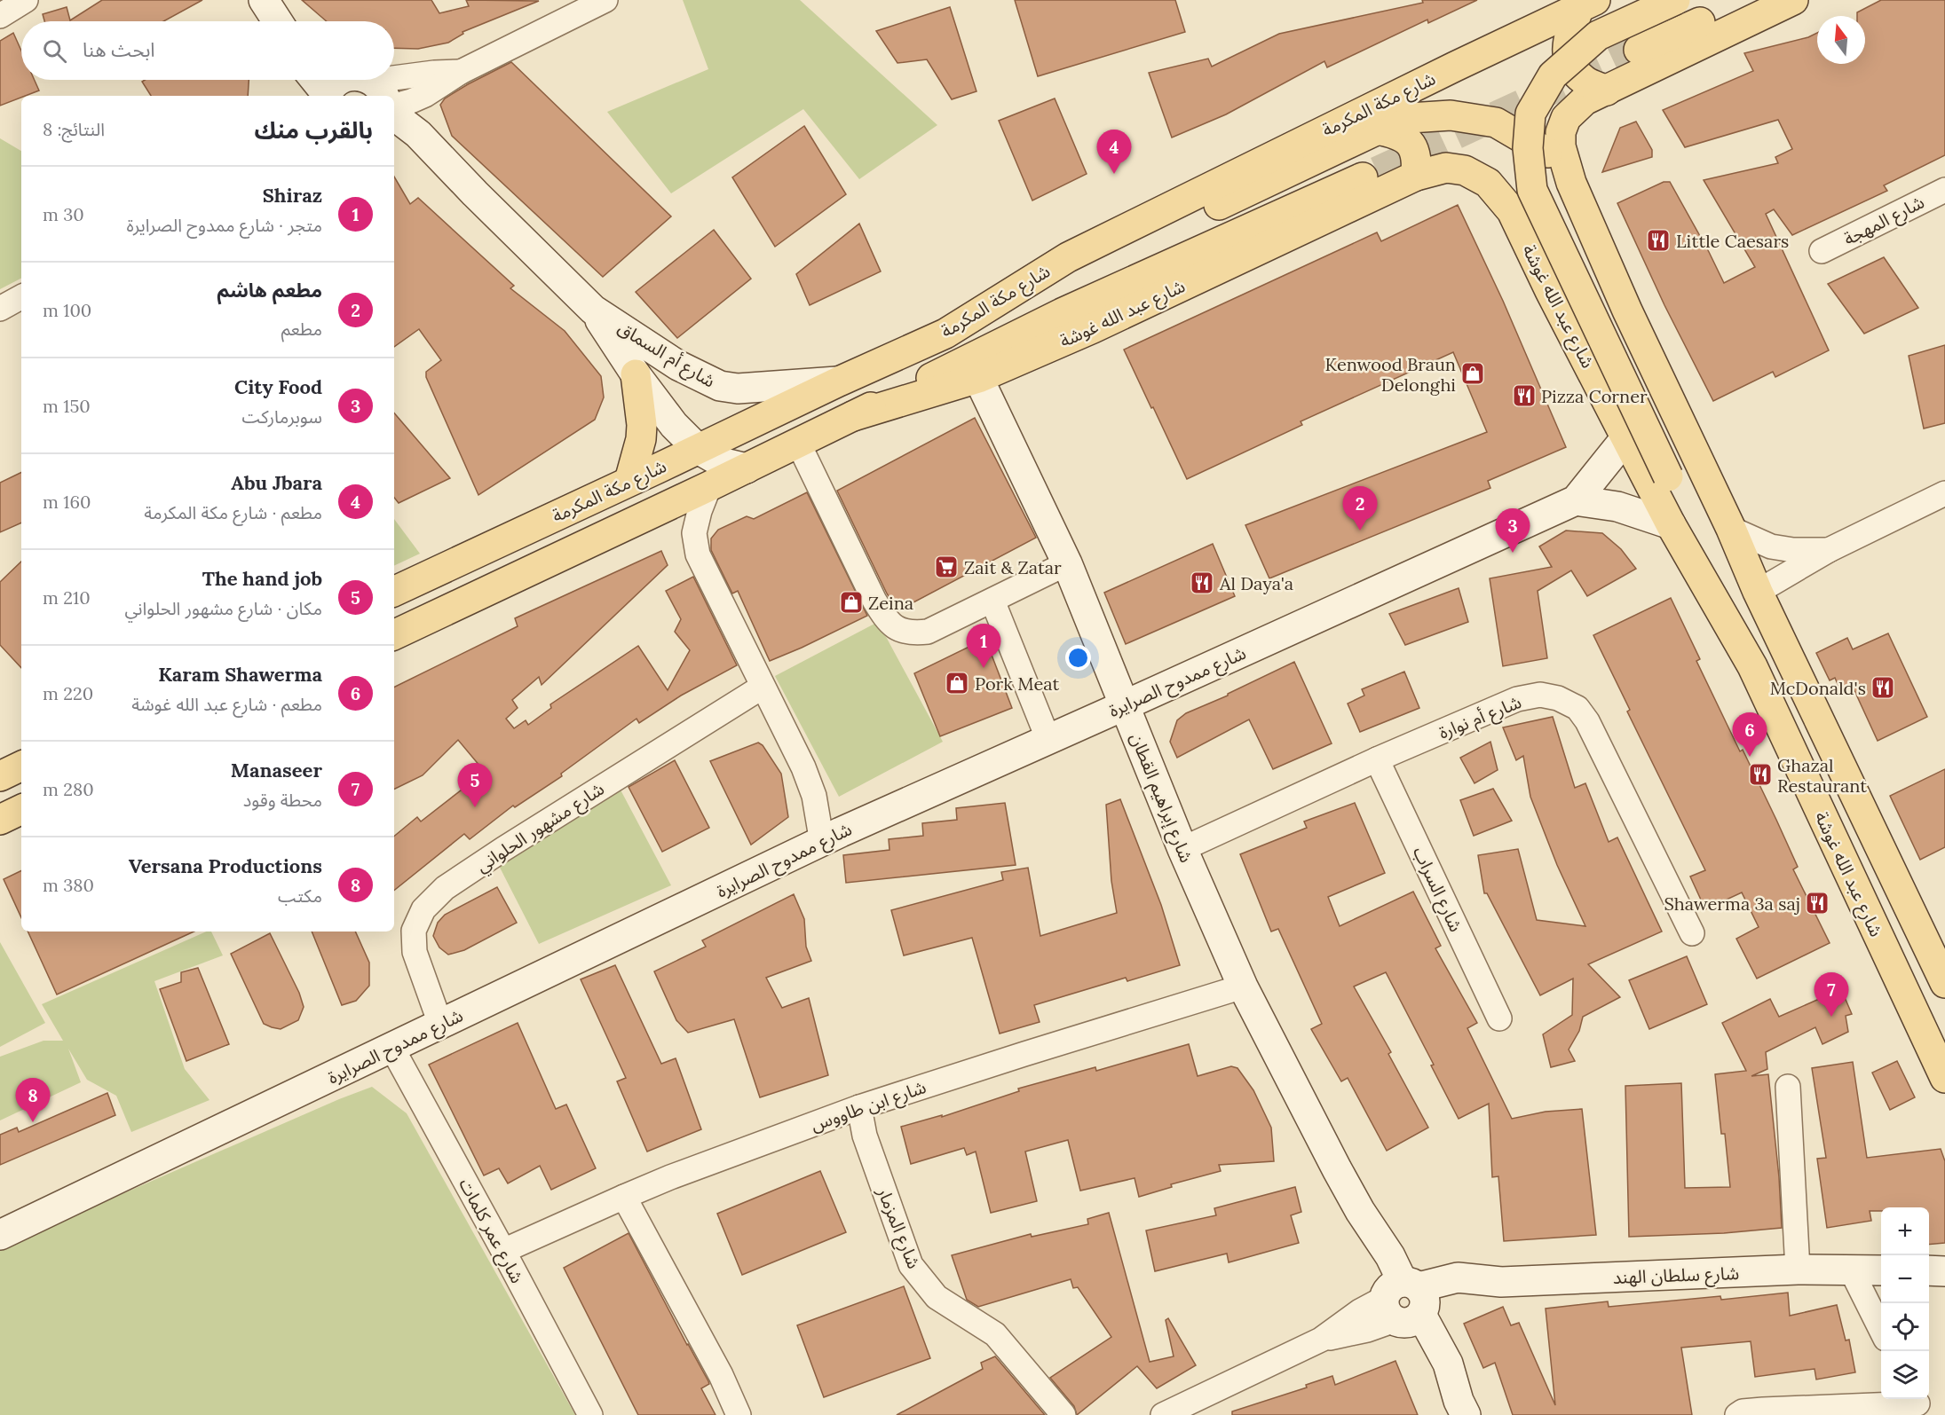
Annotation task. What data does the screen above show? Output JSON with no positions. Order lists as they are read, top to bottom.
{
  "streets": {
    "main road": ["شارع مكة المكرمة", "شارع عبد الله غوشة"],
    "street": [
      "شارع المهجة",
      "شارع أم السماق",
      "شارع ممدوح الصرايرة",
      "شارع أم نوارة",
      "شارع إبراهيم القطان",
      "شارع مشهور الحلواني",
      "شارع السراب",
      "شارع ابن طاووس",
      "شارع المزمار",
      "شارع عمر كلمات",
      "شارع سلطان الهند"
    ]
  },
  "crossings": [
    ["شارع مكة المكرمة", "شارع عبد الله غوشة"],
    ["شارع مكة المكرمة", "شارع أم السماق"],
    ["شارع عبد الله غوشة", "شارع ممدوح الصرايرة"],
    ["شارع عبد الله غوشة", "شارع إبراهيم القطان"],
    ["شارع ممدوح الصرايرة", "شارع إبراهيم القطان"],
    ["شارع ممدوح الصرايرة", "شارع مشهور الحلواني"],
    ["شارع ممدوح الصرايرة", "شارع عمر كلمات"],
    ["شارع أم نوارة", "شارع إبراهيم القطان"],
    ["شارع أم نوارة", "شارع السراب"],
    ["شارع إبراهيم القطان", "شارع ابن طاووس"],
    ["شارع إبراهيم القطان", "شارع سلطان الهند"],
    ["شارع ابن طاووس", "شارع المزمار"],
    ["شارع ابن طاووس", "شارع عمر كلمات"]
  ],
  "places": {
    "restaurant": [
      "Little Caesars",
      "Pizza Corner",
      "Al Daya'a",
      "McDonald's",
      "Ghazal Restaurant",
      "Shawerma 3a saj"
    ],
    "shop": ["Kenwood Braun Delonghi", "Zeina", "Pork Meat"],
    "supermarket": ["Zait & Zatar"]
  },
  "north": "top",
  "page": {
    "search": "ابحث هنا",
    "heading": ["بالقرب منك", "النتائج: 8"],
    "pins": [
      "4",
      "2",
      "3",
      "1",
      "6",
      "5",
      "7",
      "8"
    ],
    "list": [
      {
        "mark": "1",
        "name": "Shiraz",
        "note": "متجر · شارع ممدوح الصرايرة",
        "value": "30 m"
      },
      {
        "mark": "2",
        "name": "مطعم هاشم",
        "note": "مطعم",
        "value": "100 m"
      },
      {
        "mark": "3",
        "name": "City Food",
        "note": "سوبرماركت",
        "value": "150 m"
      },
      {
        "mark": "4",
        "name": "Abu Jbara",
        "note": "مطعم · شارع مكة المكرمة",
        "value": "160 m"
      },
      {
        "mark": "5",
        "name": "The hand job",
        "note": "مكان · شارع مشهور الحلواني",
        "value": "210 m"
      },
      {
        "mark": "6",
        "name": "Karam Shawerma",
        "note": "مطعم · شارع عبد الله غوشة",
        "value": "220 m"
      },
      {
        "mark": "7",
        "name": "Manaseer",
        "note": "محطة وقود",
        "value": "280 m"
      },
      {
        "mark": "8",
        "name": "Versana Productions",
        "note": "مكتب",
        "value": "380 m"
      }
    ],
    "map_buttons": ["+", "−"]
  }
}
